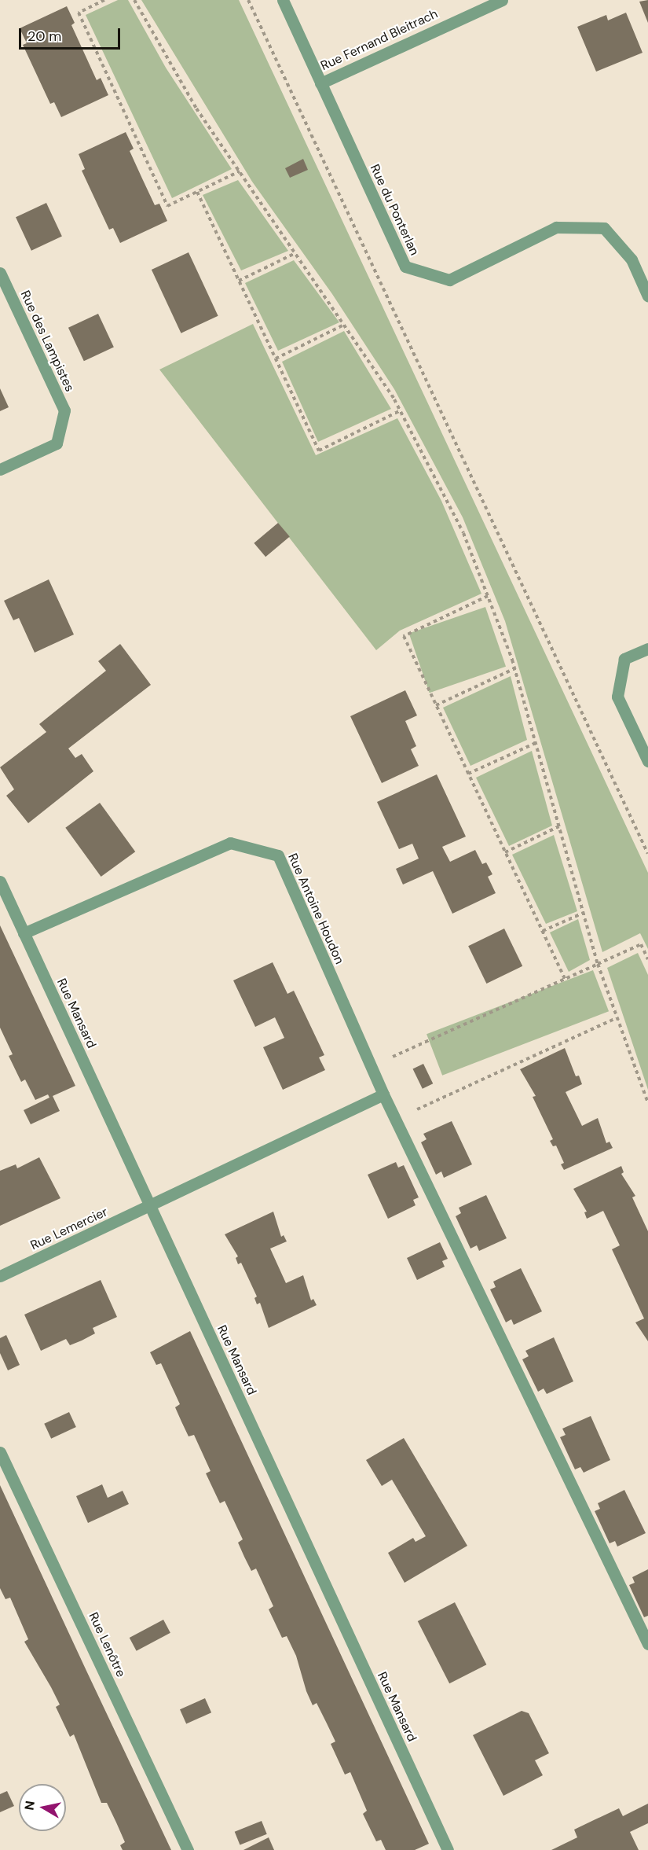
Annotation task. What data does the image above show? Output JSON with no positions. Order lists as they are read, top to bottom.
{
  "streets": {
    "street": [
      "Rue Fernand Bleitrach",
      "Rue du Ponterlan",
      "Rue des Lampistes",
      "Rue Antoine Houdon",
      "Rue Mansard",
      "Rue Lemercier",
      "Rue Lenôtre"
    ]
  },
  "crossings": [
    ["Rue Fernand Bleitrach", "Rue du Ponterlan"],
    ["Rue Antoine Houdon", "Rue Mansard"],
    ["Rue Antoine Houdon", "Rue Lemercier"],
    ["Rue Mansard", "Rue Lemercier"]
  ],
  "scale_bar": "20 m",
  "north": "left"
}
